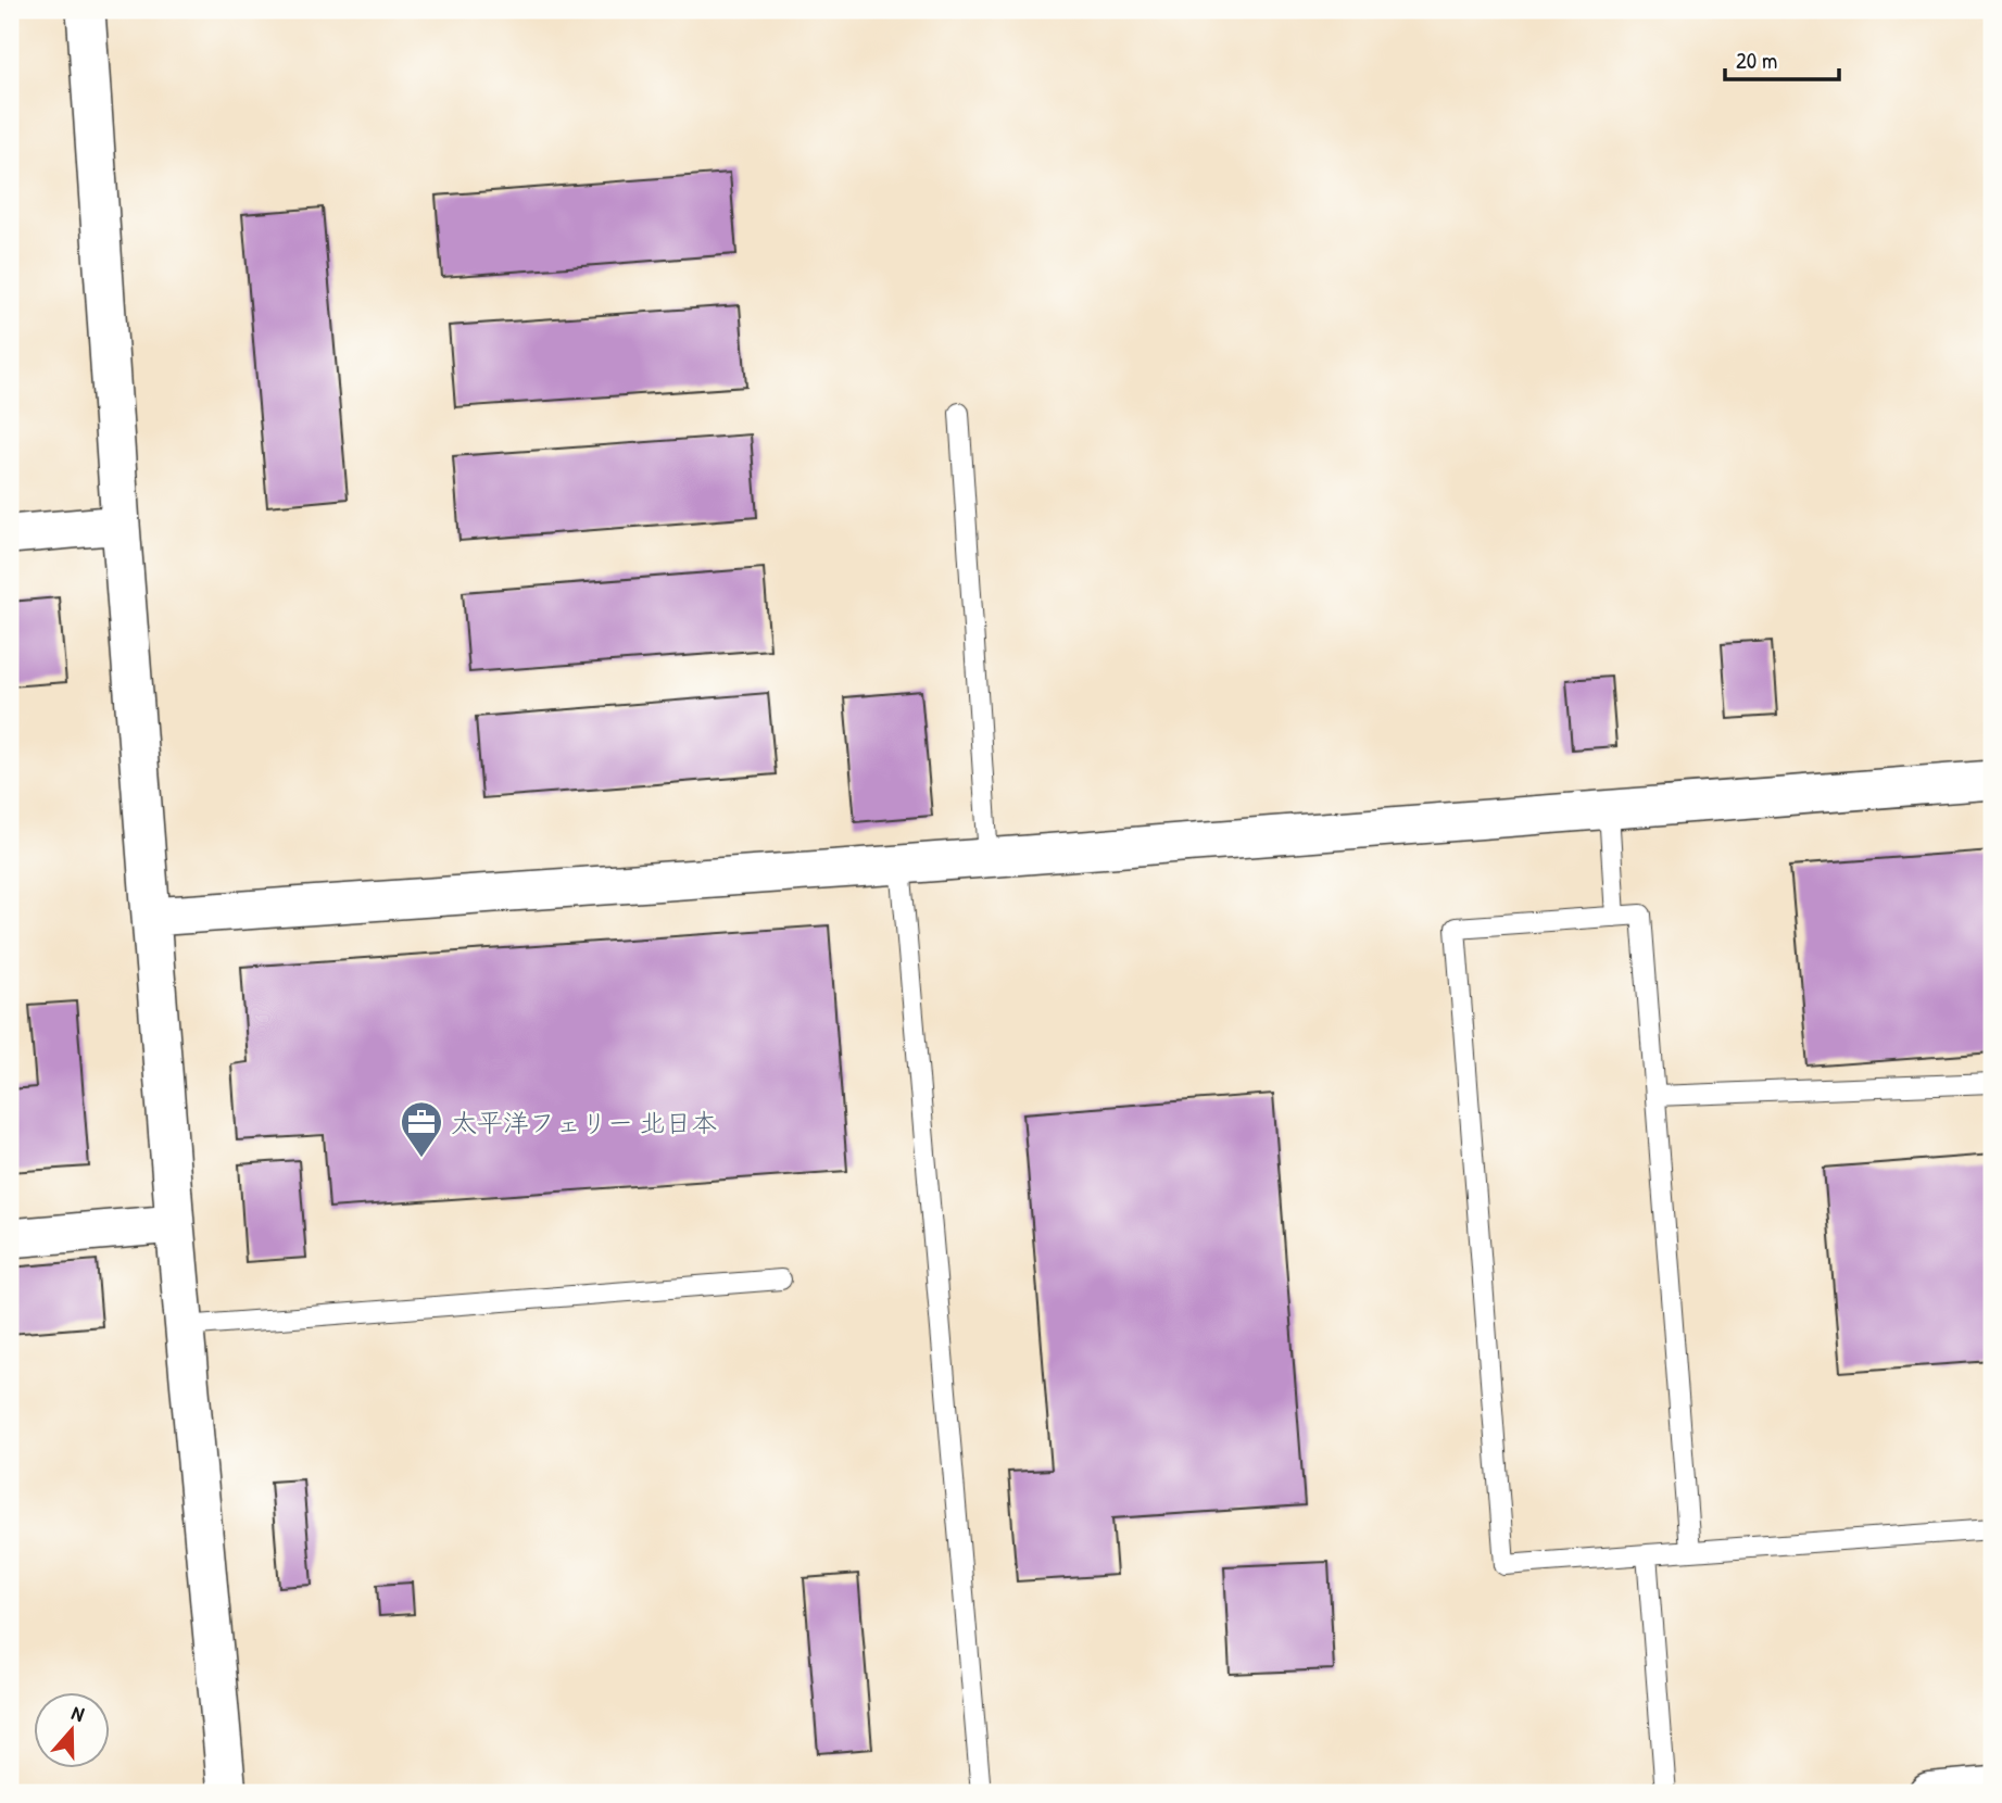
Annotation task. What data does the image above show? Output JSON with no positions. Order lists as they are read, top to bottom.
{
  "places": {
    "office": ["太平洋フェリー 北日本"]
  },
  "scale_bar": "20 m",
  "north": "top"
}
